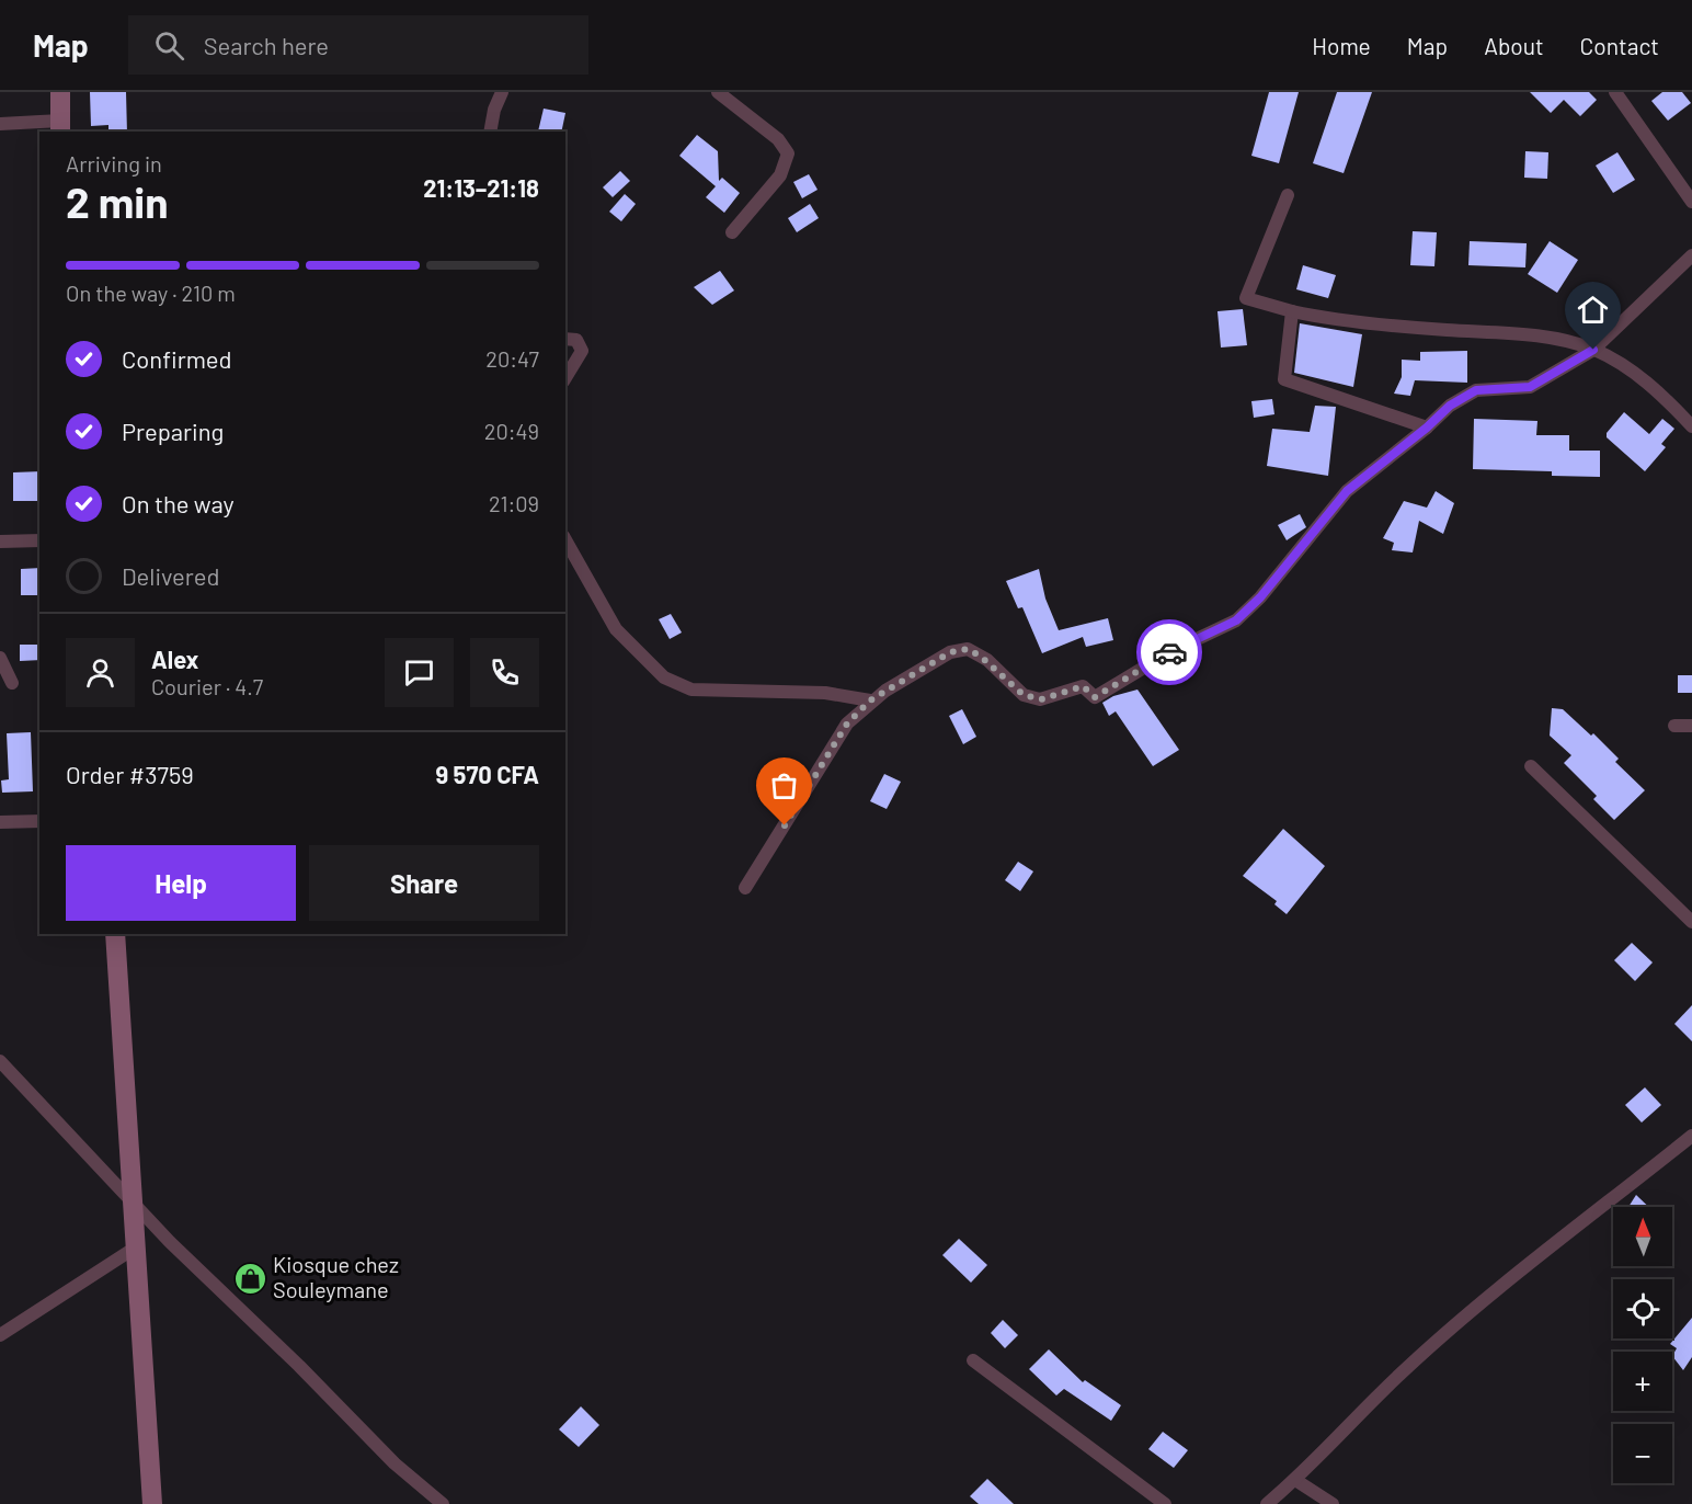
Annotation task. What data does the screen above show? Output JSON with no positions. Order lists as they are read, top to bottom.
{
  "places": {
    "shop": ["Kiosque chez Souleymane"]
  },
  "north": "top",
  "page": {
    "header": "Map",
    "search": "Search here",
    "nav": [
      "Home",
      "Map",
      "About",
      "Contact"
    ],
    "heading": ["2 min", "Arriving in", "21:13–21:18"],
    "panel": [
      "Alex",
      "Courier · 4.7",
      "Order #3759",
      "9 570 CFA"
    ],
    "bar": "On the way · 210 m",
    "list": [
      ["Confirmed", "20:47"],
      ["Preparing", "20:49"],
      ["On the way", "21:09"],
      "Delivered"
    ],
    "buttons": ["Help", "Share"],
    "map_buttons": ["+", "−"]
  }
}
